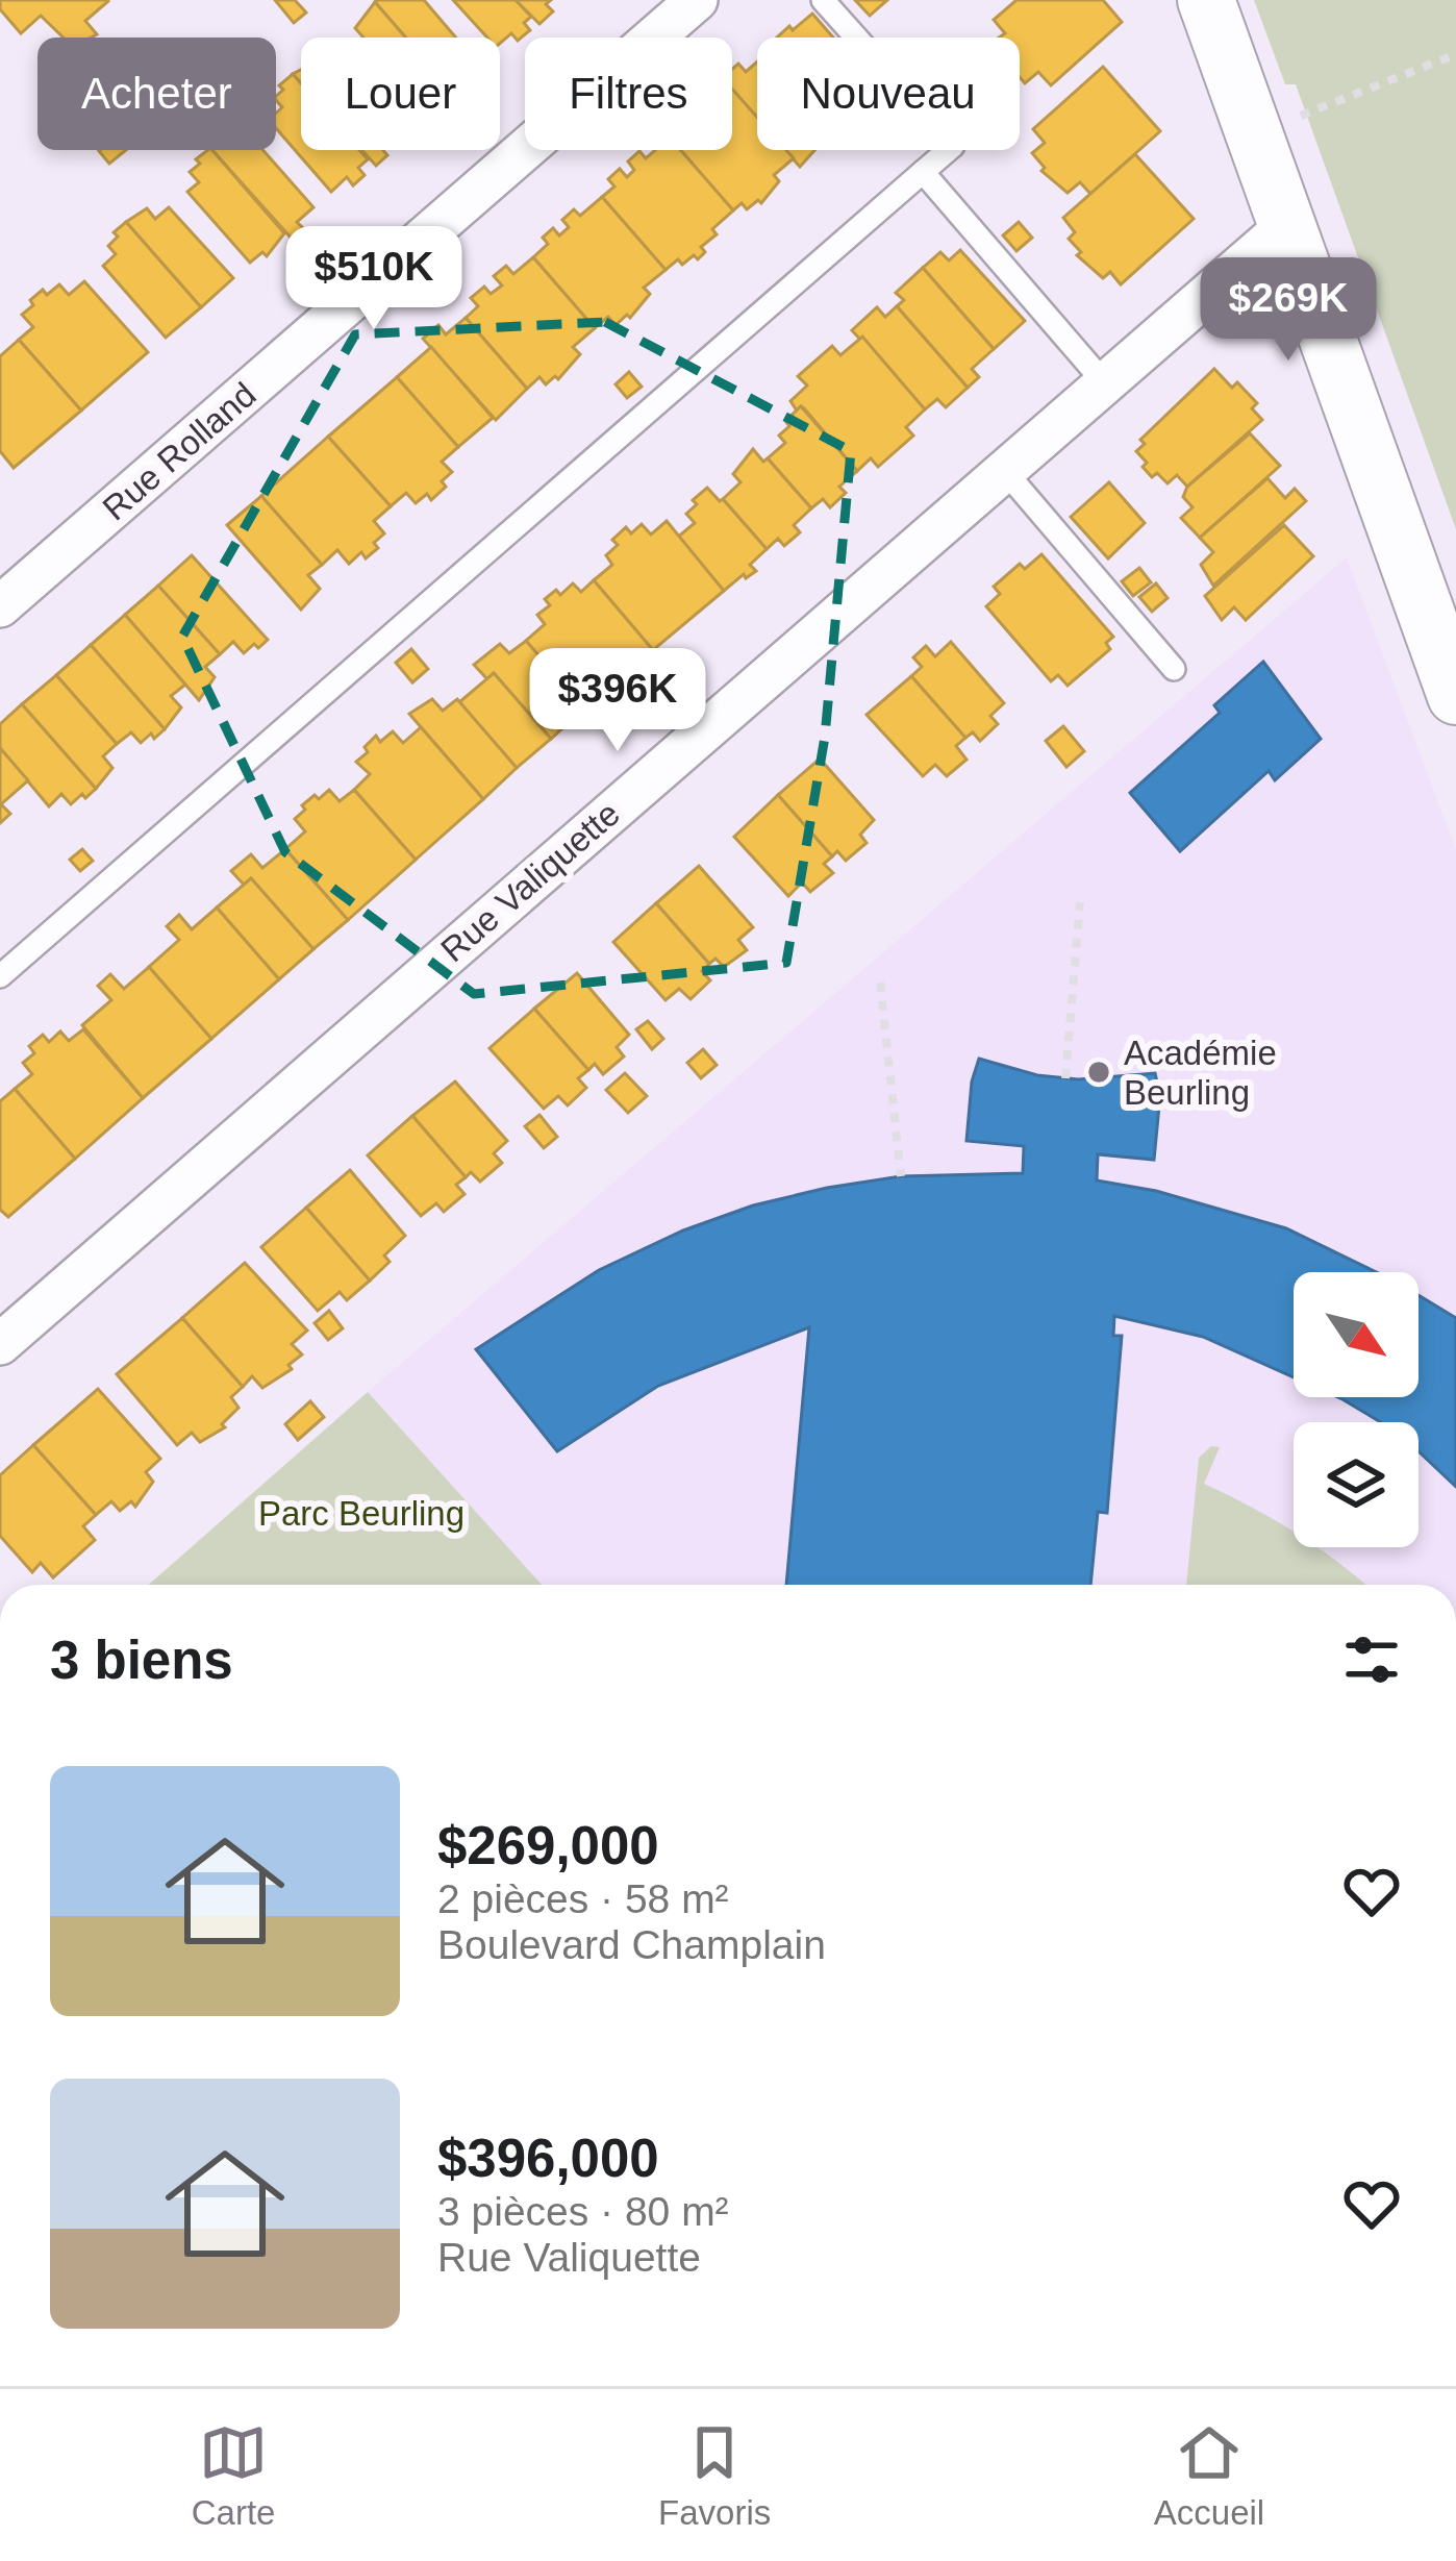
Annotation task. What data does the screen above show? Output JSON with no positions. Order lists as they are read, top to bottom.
{
  "streets": {
    "street": ["Rue Rolland", "Rue Valiquette"]
  },
  "parks": ["Parc Beurling"],
  "places": ["Académie Beurling"],
  "north": "bottom right",
  "page": {
    "chip": [
      "Acheter",
      "Louer",
      "Filtres",
      "Nouveau"
    ],
    "price": ["$510K", "$269K", "$396K"],
    "heading": "3 biens",
    "list": [
      {
        "name": "$269,000",
        "note": "2 pièces · 58 m² · Boulevard Champlain"
      },
      {
        "name": "$396,000",
        "note": "3 pièces · 80 m² · Rue Valiquette"
      }
    ],
    "tabs": ["Carte", "Favoris", "Accueil"]
  }
}
